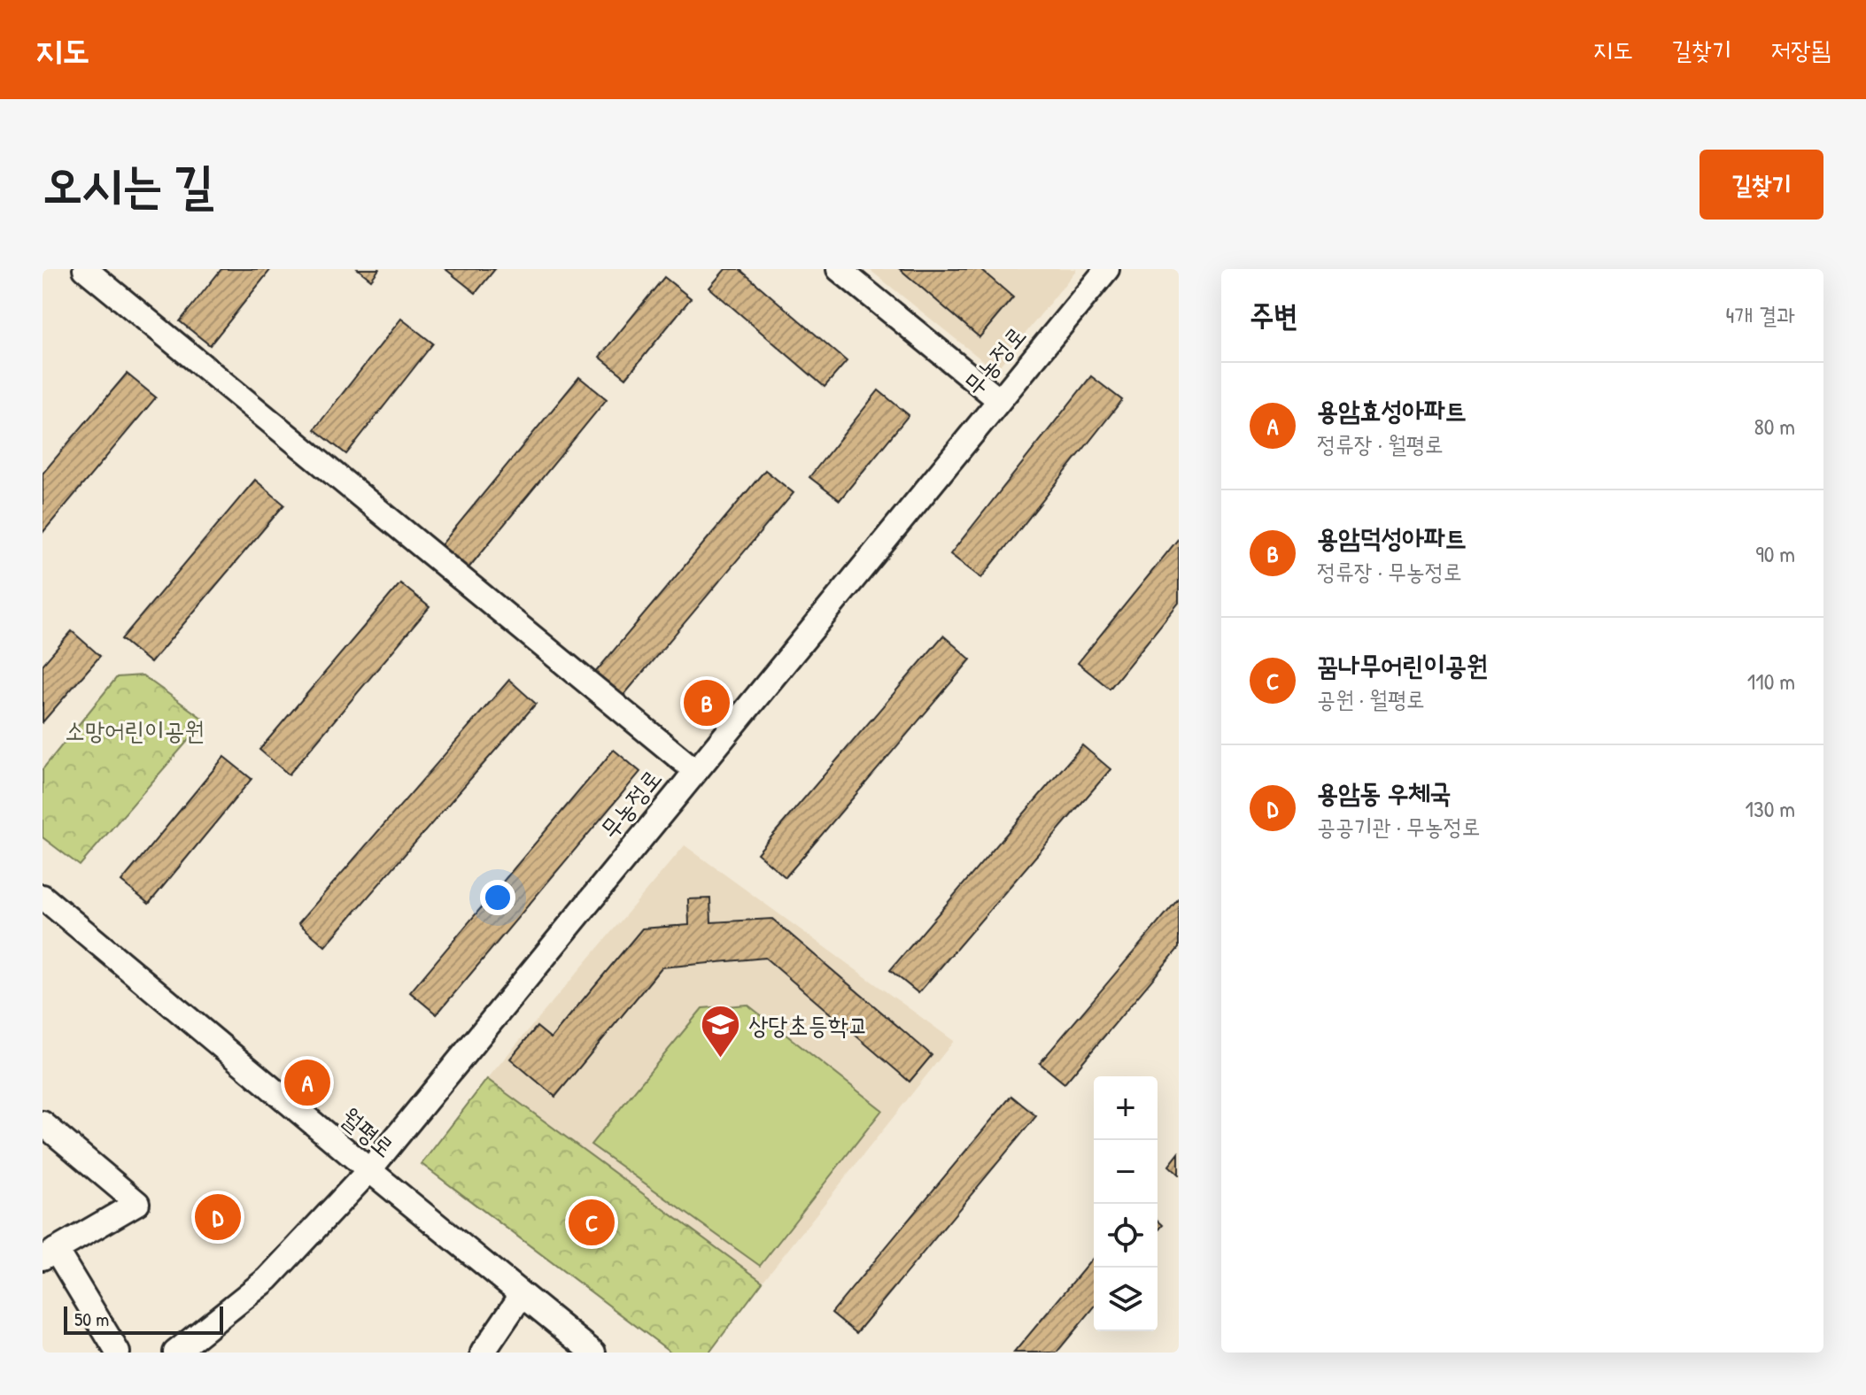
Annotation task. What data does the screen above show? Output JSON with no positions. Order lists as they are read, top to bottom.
{
  "streets": {
    "street": ["무농정로", "월평로"]
  },
  "crossings": [
    ["무농정로", "월평로"]
  ],
  "parks": ["소망어린이공원"],
  "places": {
    "school or university": ["상당초등학교"]
  },
  "scale_bar": "50 m",
  "page": {
    "header": "지도",
    "nav": ["지도", "길찾기", "저장됨"],
    "buttons": "길찾기",
    "title": "오시는 길",
    "heading": ["주변", "4개 결과"],
    "list": [
      {
        "mark": "A",
        "name": "용암효성아파트",
        "note": "정류장 · 월평로",
        "value": "80 m"
      },
      {
        "mark": "B",
        "name": "용암덕성아파트",
        "note": "정류장 · 무농정로",
        "value": "90 m"
      },
      {
        "mark": "C",
        "name": "꿈나무어린이공원",
        "note": "공원 · 월평로",
        "value": "110 m"
      },
      {
        "mark": "D",
        "name": "용암동 우체국",
        "note": "공공기관 · 무농정로",
        "value": "130 m"
      }
    ],
    "pins": [
      "B",
      "A",
      "D",
      "C"
    ],
    "map_buttons": ["+", "−"],
    "scale": "50 m"
  }
}
